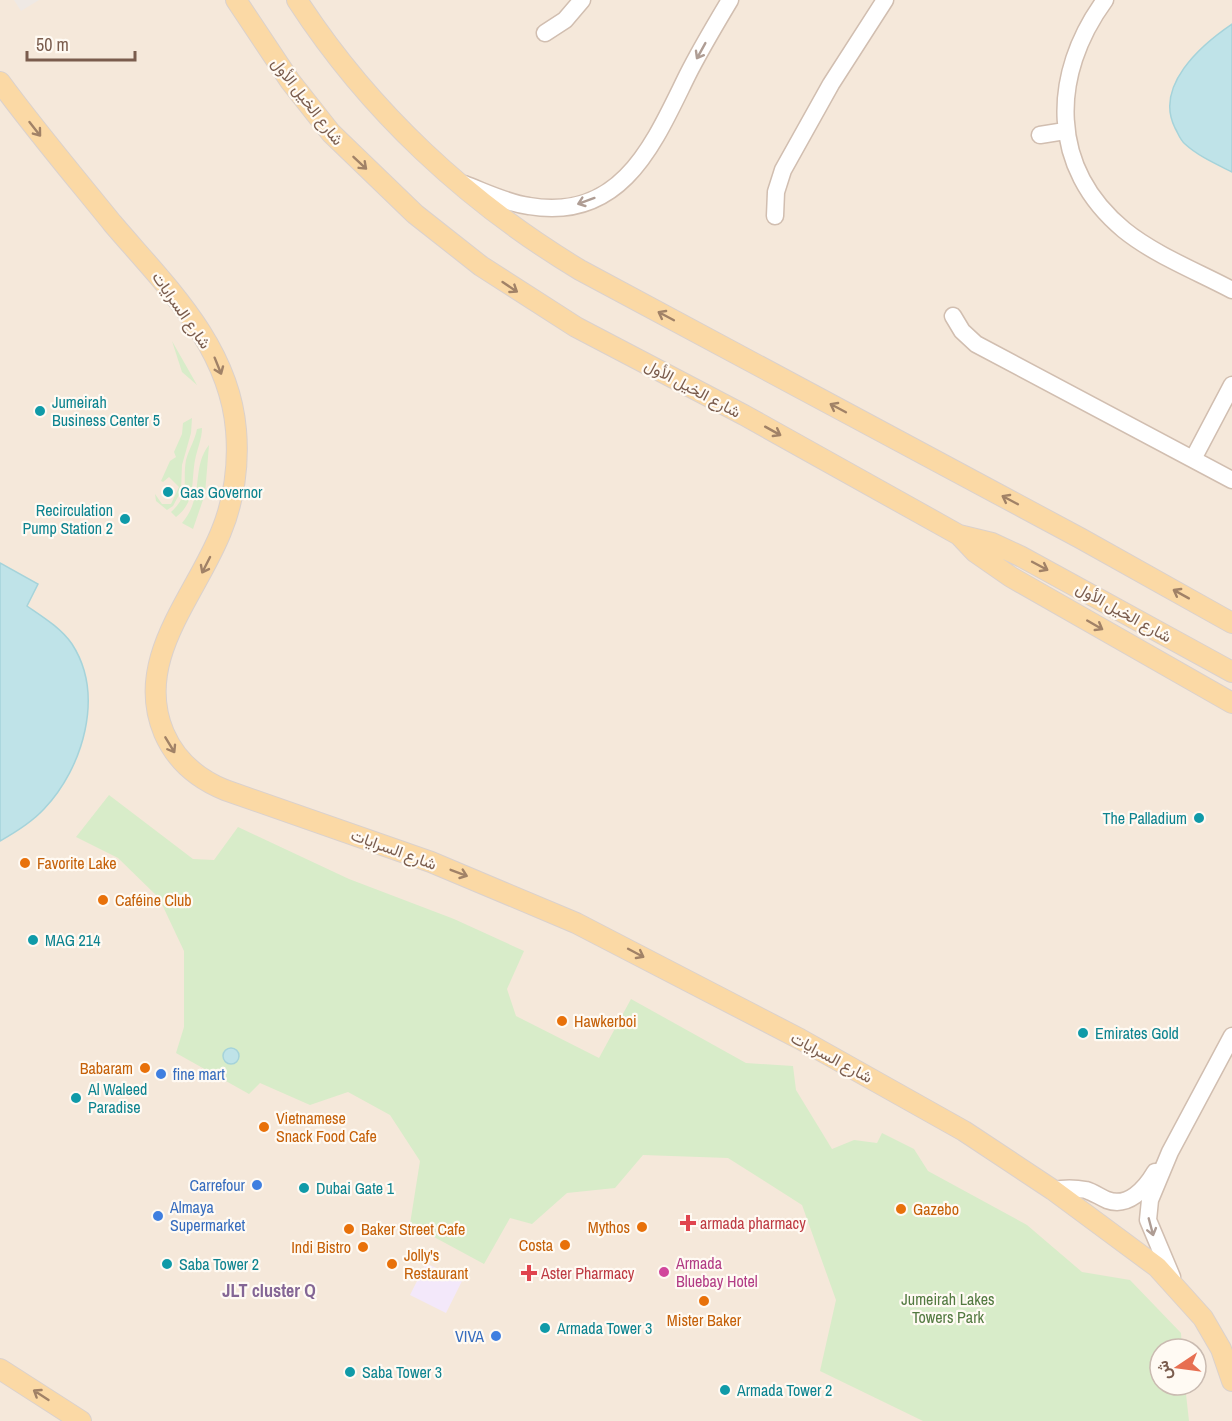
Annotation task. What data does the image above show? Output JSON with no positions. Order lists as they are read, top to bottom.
{
  "streets": {
    "main road": ["شارع الخيل الأول", "شارع السرايات"]
  },
  "one_way": ["شارع السرايات"],
  "districts": ["JLT cluster Q"],
  "parks": ["Jumeirah Lakes Towers Park"],
  "places": {
    "other": [
      "Jumeirah Business Center 5",
      "Gas Governor",
      "Recirculation Pump Station 2",
      "The Palladium",
      "Favorite Lake",
      "Caféine Club",
      "MAG 214",
      "Hawkerboi",
      "Emirates Gold",
      "Babaram",
      "fine mart",
      "Al Waleed Paradise",
      "Vietnamese Snack Food Cafe",
      "Carrefour",
      "Dubai Gate 1",
      "Gazebo",
      "Almaya Supermarket",
      "Mythos",
      "Baker Street Cafe",
      "Costa",
      "Indi Bistro",
      "Saba Tower 2",
      "Jolly's Restaurant",
      "Armada Bluebay Hotel",
      "Mister Baker",
      "Armada Tower 3",
      "VIVA",
      "Saba Tower 3",
      "Armada Tower 2"
    ],
    "health": ["armada pharmacy", "Aster Pharmacy"]
  },
  "scale_bar": "50 m",
  "north": "left"
}
